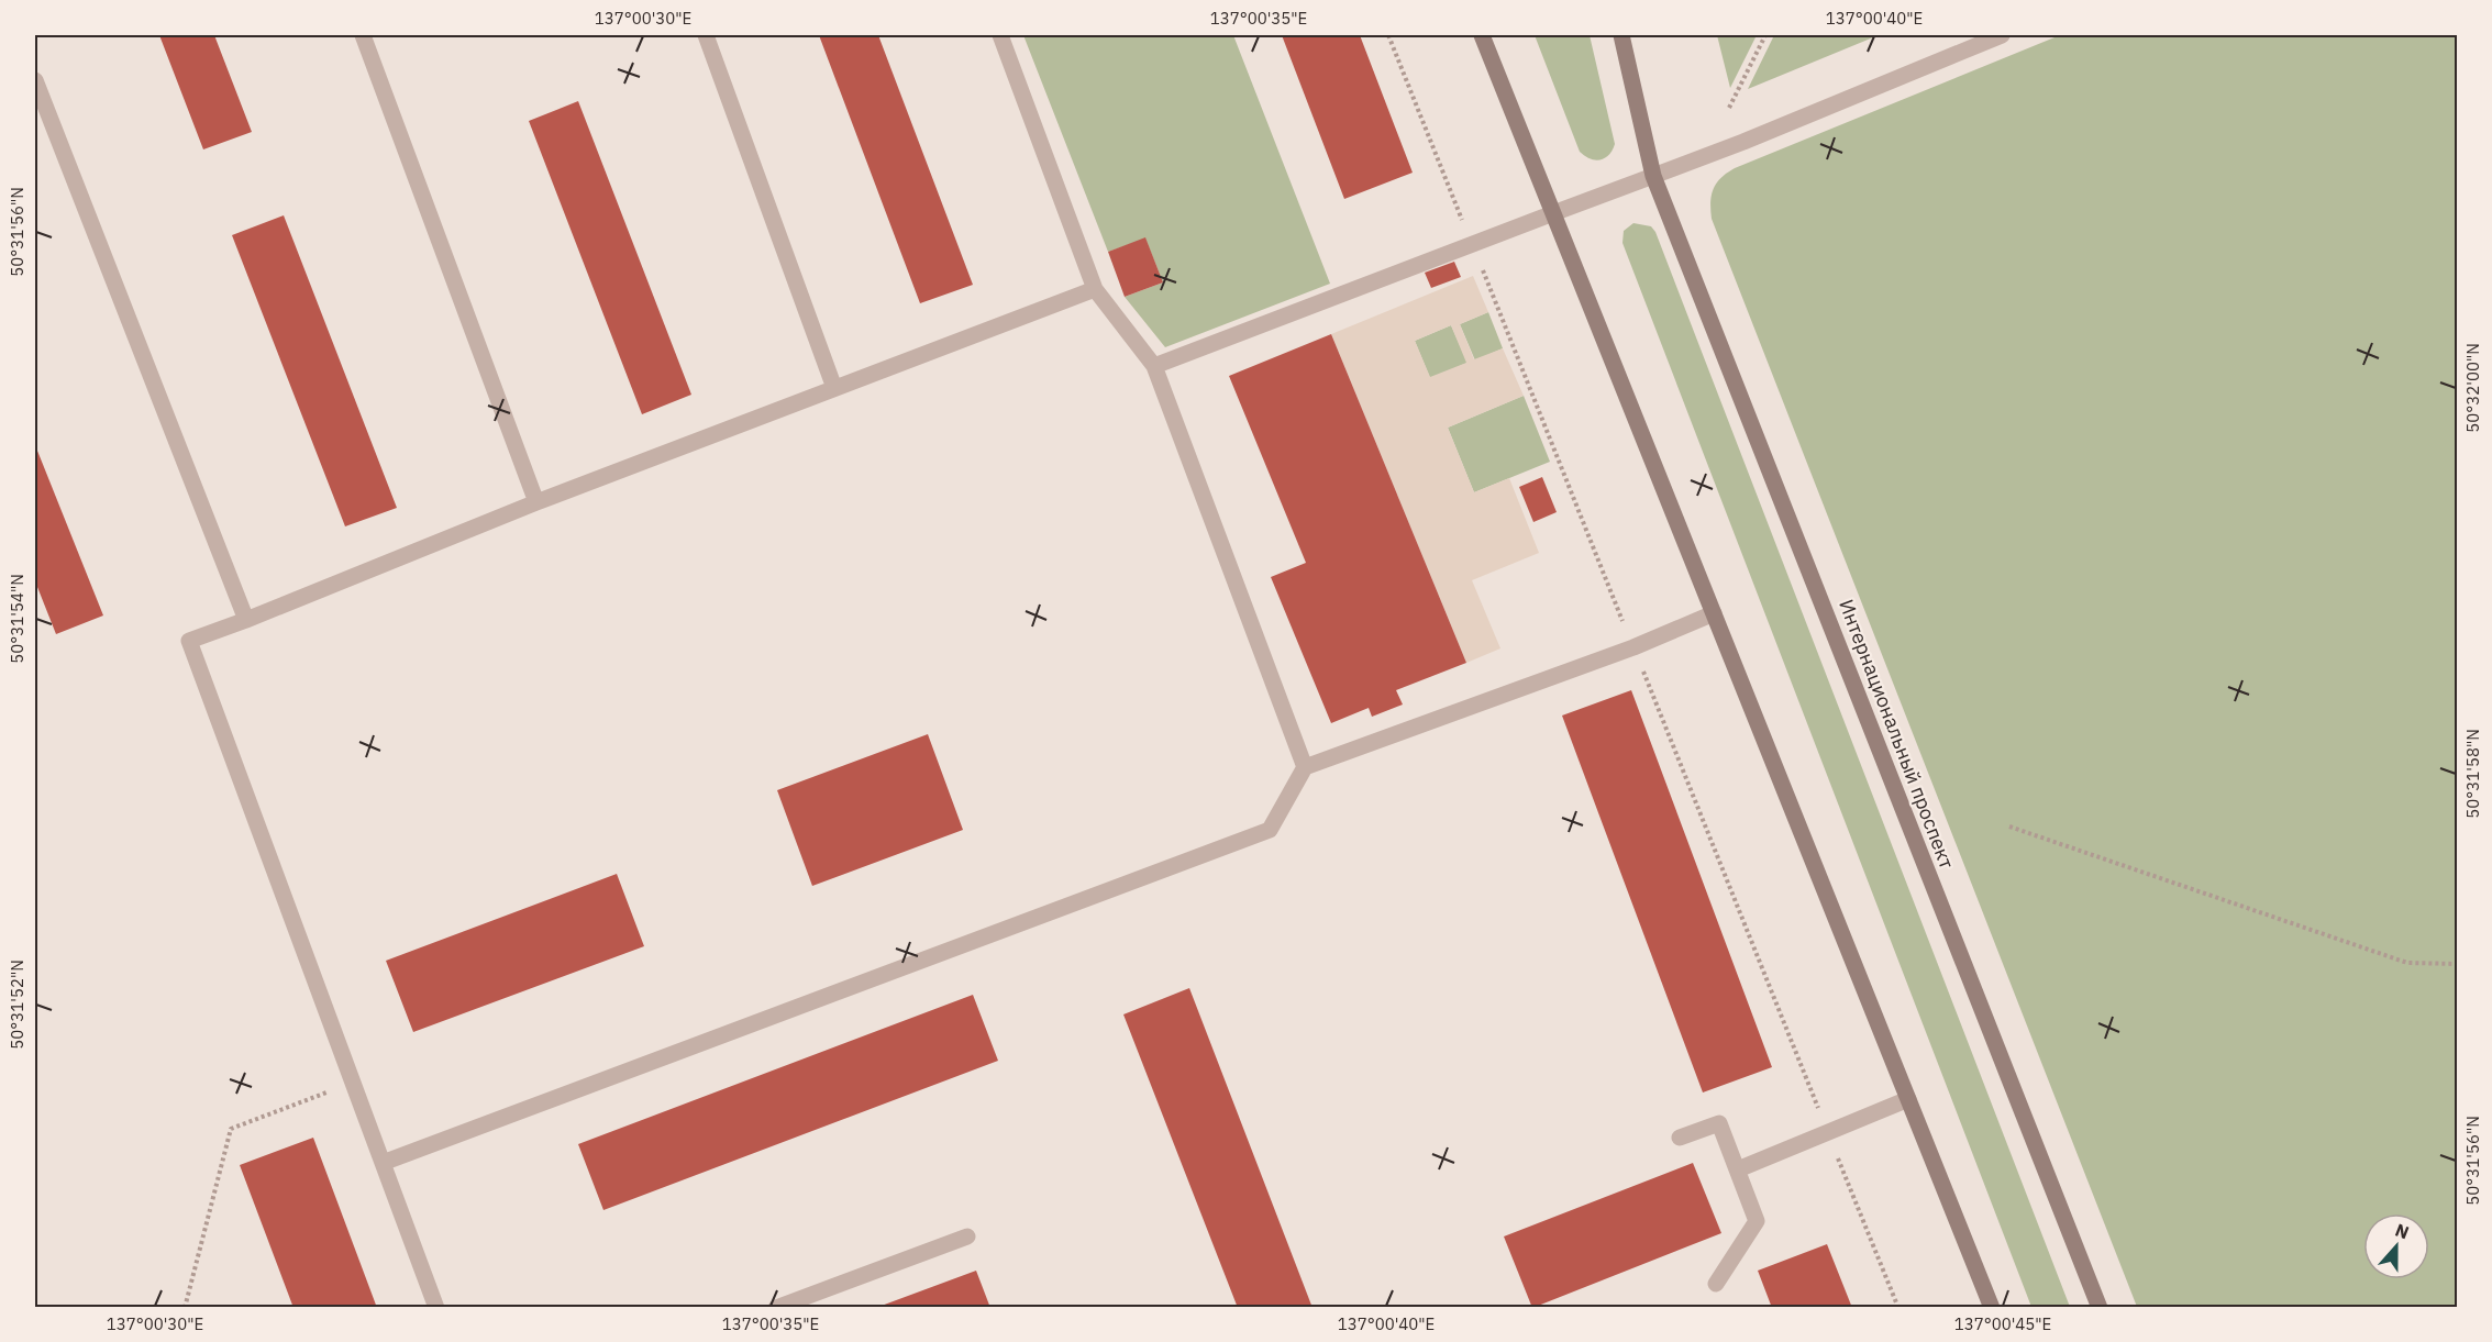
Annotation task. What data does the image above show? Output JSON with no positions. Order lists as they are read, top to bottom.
{
  "streets": {
    "main road": ["Интернациональный проспект"]
  },
  "north": "top",
  "coordinates": [
    "137°00'30\"E",
    "137°00'35\"E",
    "137°00'40\"E",
    "50°31'56\"N",
    "50°32'00\"N",
    "50°31'54\"N",
    "50°31'58\"N",
    "50°31'52\"N",
    "137°00'45\"E"
  ]
}
